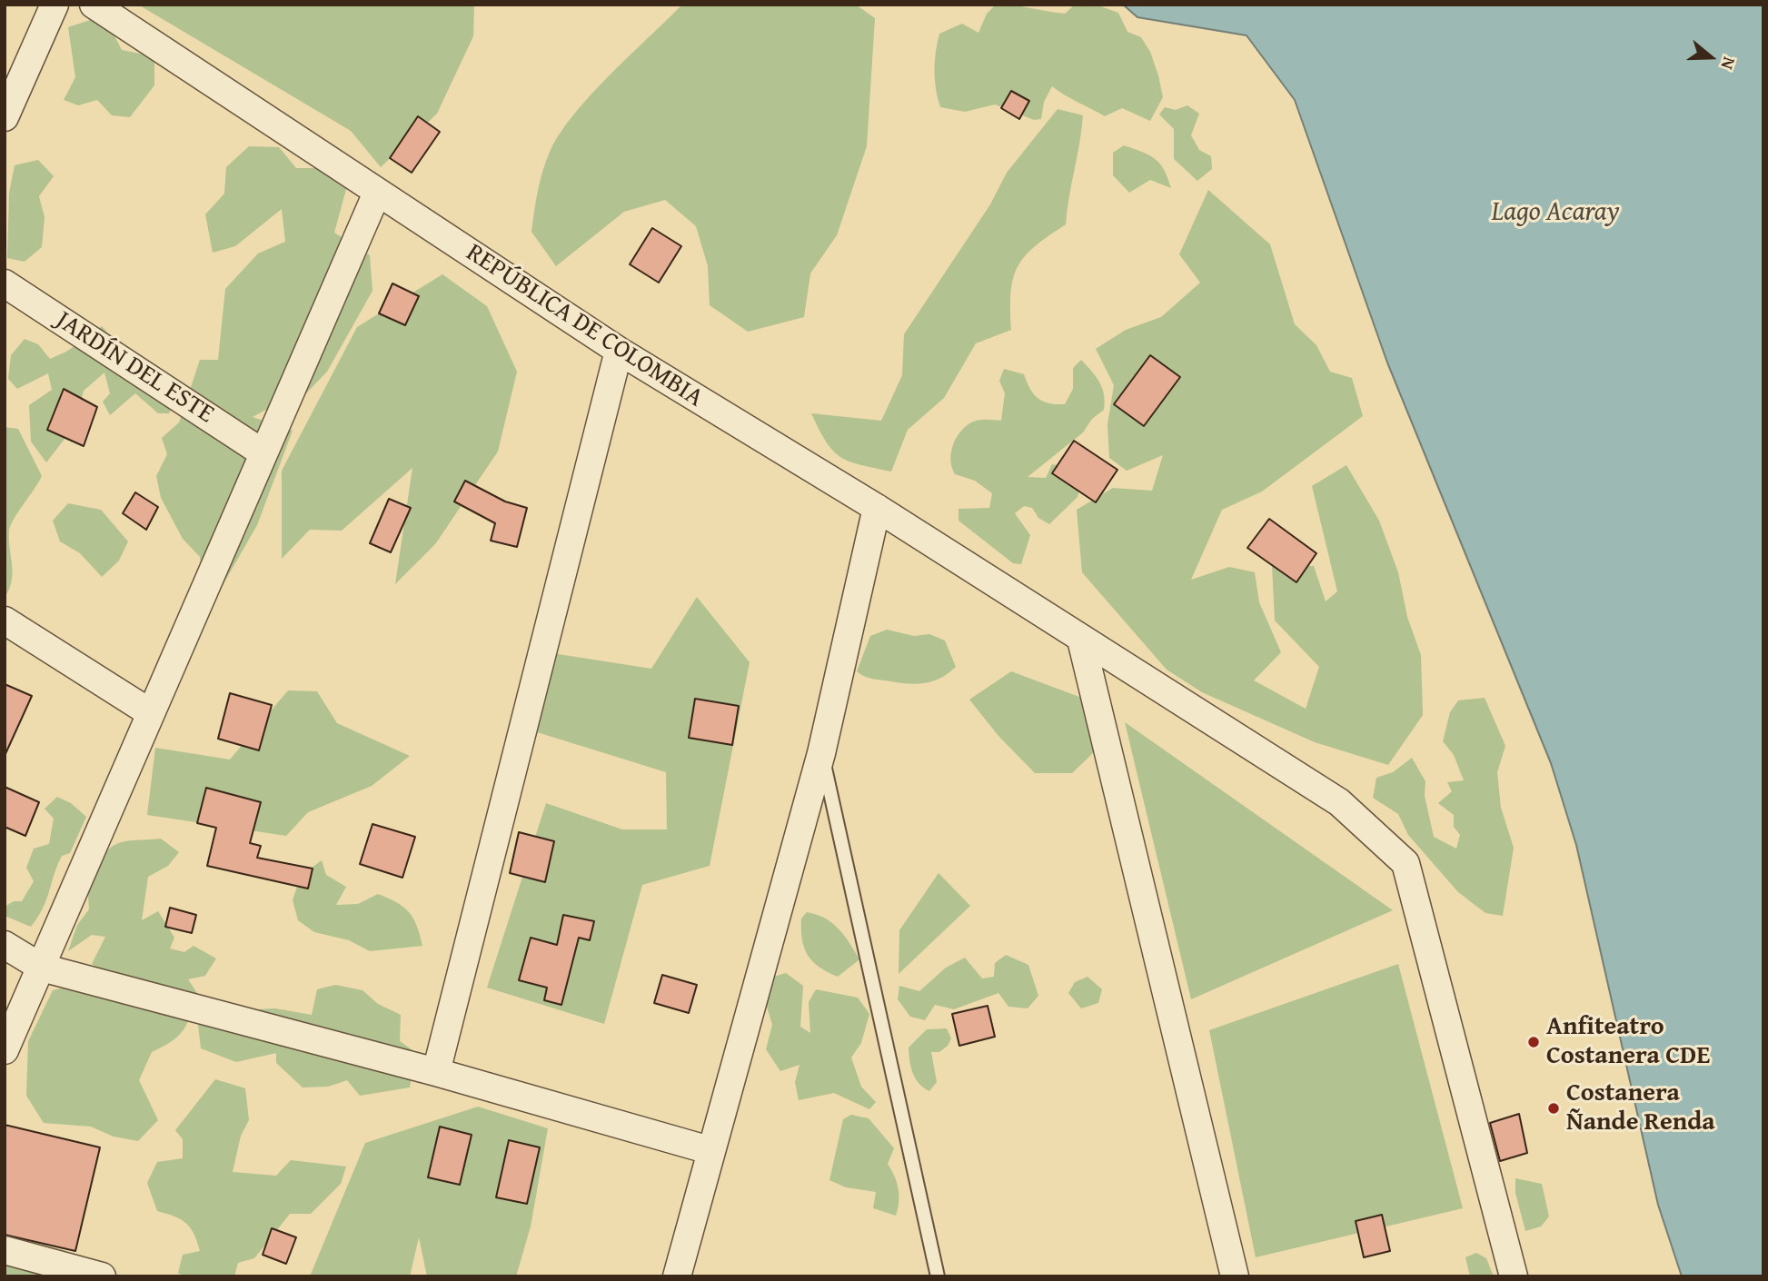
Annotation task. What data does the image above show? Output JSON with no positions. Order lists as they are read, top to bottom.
{
  "streets": {
    "street": ["REPÚBLICA DE COLOMBIA", "JARDÍN DEL ESTE"]
  },
  "water": ["Lago Acaray"],
  "places": ["Anfiteatro Costanera CDE", "Costanera Ñande Renda"],
  "north": "right"
}
